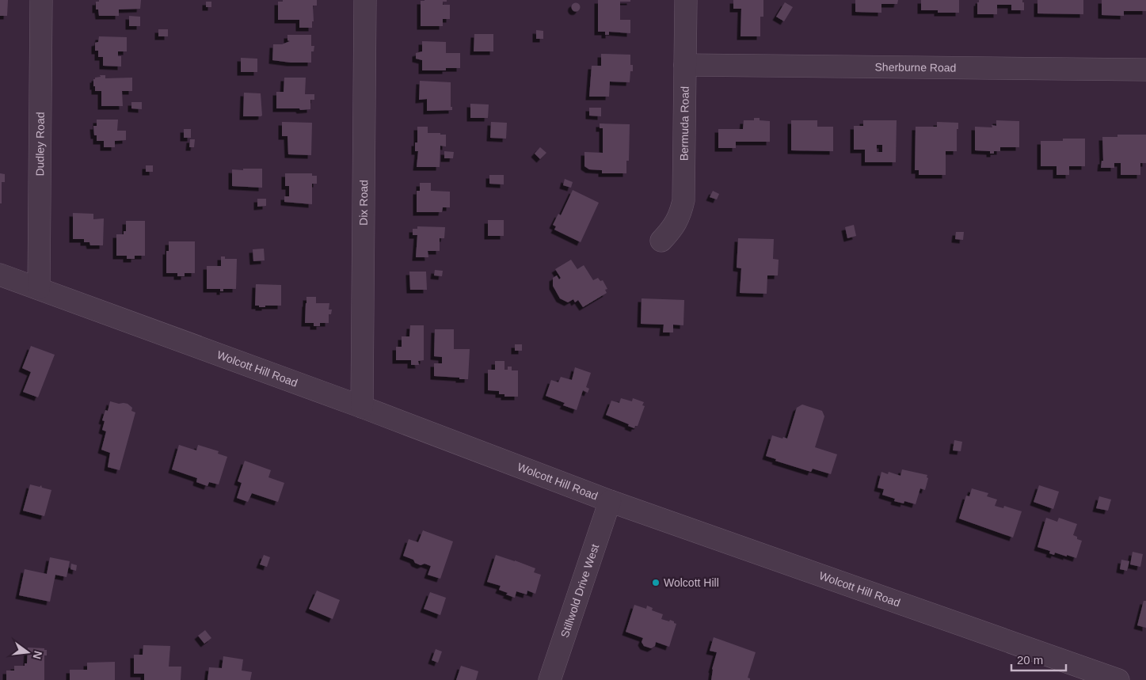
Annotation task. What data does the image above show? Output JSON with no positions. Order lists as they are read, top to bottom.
{
  "streets": {
    "street": [
      "Sherburne Road",
      "Bermuda Road",
      "Dudley Road",
      "Dix Road",
      "Wolcott Hill Road",
      "Stillwold Drive West"
    ]
  },
  "crossings": [
    ["Sherburne Road", "Bermuda Road"],
    ["Dudley Road", "Wolcott Hill Road"],
    ["Dix Road", "Wolcott Hill Road"],
    ["Wolcott Hill Road", "Stillwold Drive West"]
  ],
  "places": ["Wolcott Hill"],
  "scale_bar": "20 m",
  "north": "right"
}
